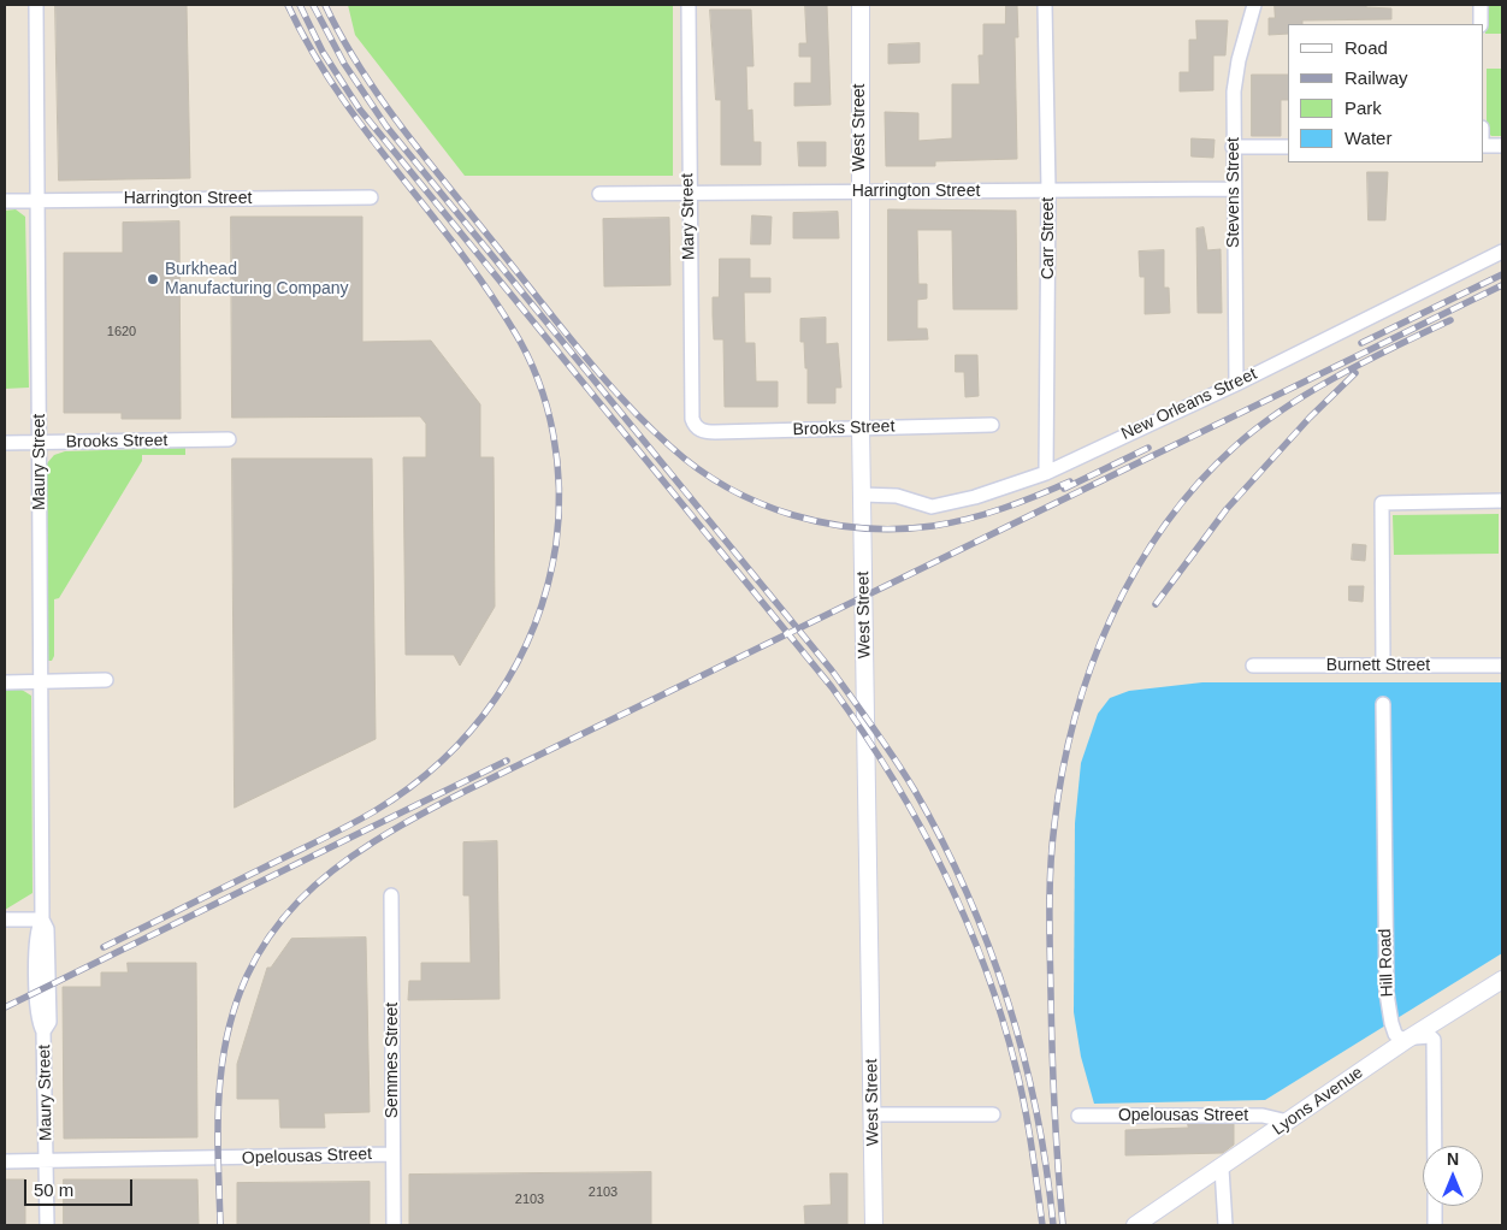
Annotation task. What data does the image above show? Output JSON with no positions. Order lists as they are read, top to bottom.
{
  "streets": {
    "street": [
      "West Street",
      "Harrington Street",
      "Stevens Street",
      "Mary Street",
      "Carr Street",
      "New Orleans Street",
      "Brooks Street",
      "Maury Street",
      "Burnett Street",
      "Hill Road",
      "Semmes Street",
      "Lyons Avenue",
      "Opelousas Street"
    ]
  },
  "crossings": [
    ["West Street", "Harrington Street"],
    ["West Street", "New Orleans Street"],
    ["West Street", "Brooks Street"],
    ["Harrington Street", "Stevens Street"],
    ["Harrington Street", "Mary Street"],
    ["Harrington Street", "Carr Street"],
    ["Harrington Street", "Maury Street"],
    ["Stevens Street", "New Orleans Street"],
    ["Mary Street", "Brooks Street"],
    ["Carr Street", "New Orleans Street"],
    ["Brooks Street", "Maury Street"],
    ["Maury Street", "Opelousas Street"],
    ["Hill Road", "Lyons Avenue"],
    ["Semmes Street", "Opelousas Street"],
    ["Lyons Avenue", "Opelousas Street"]
  ],
  "places": ["Burkhead Manufacturing Company"],
  "house_numbers": ["1620", "2103", "2103"],
  "legend": [
    "Road",
    "Railway",
    "Park",
    "Water"
  ],
  "scale_bar": "50 m",
  "north": "top"
}
